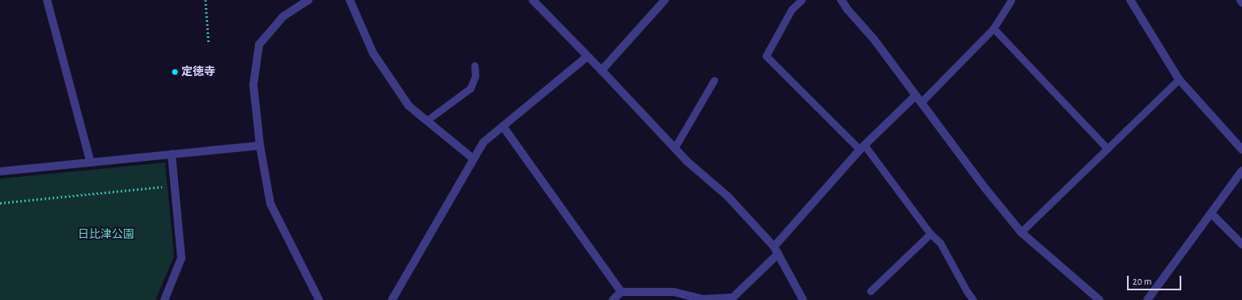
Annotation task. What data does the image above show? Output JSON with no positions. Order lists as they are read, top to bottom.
{
  "parks": ["日比津公園"],
  "places": ["定徳寺"],
  "scale_bar": "20 m"
}
